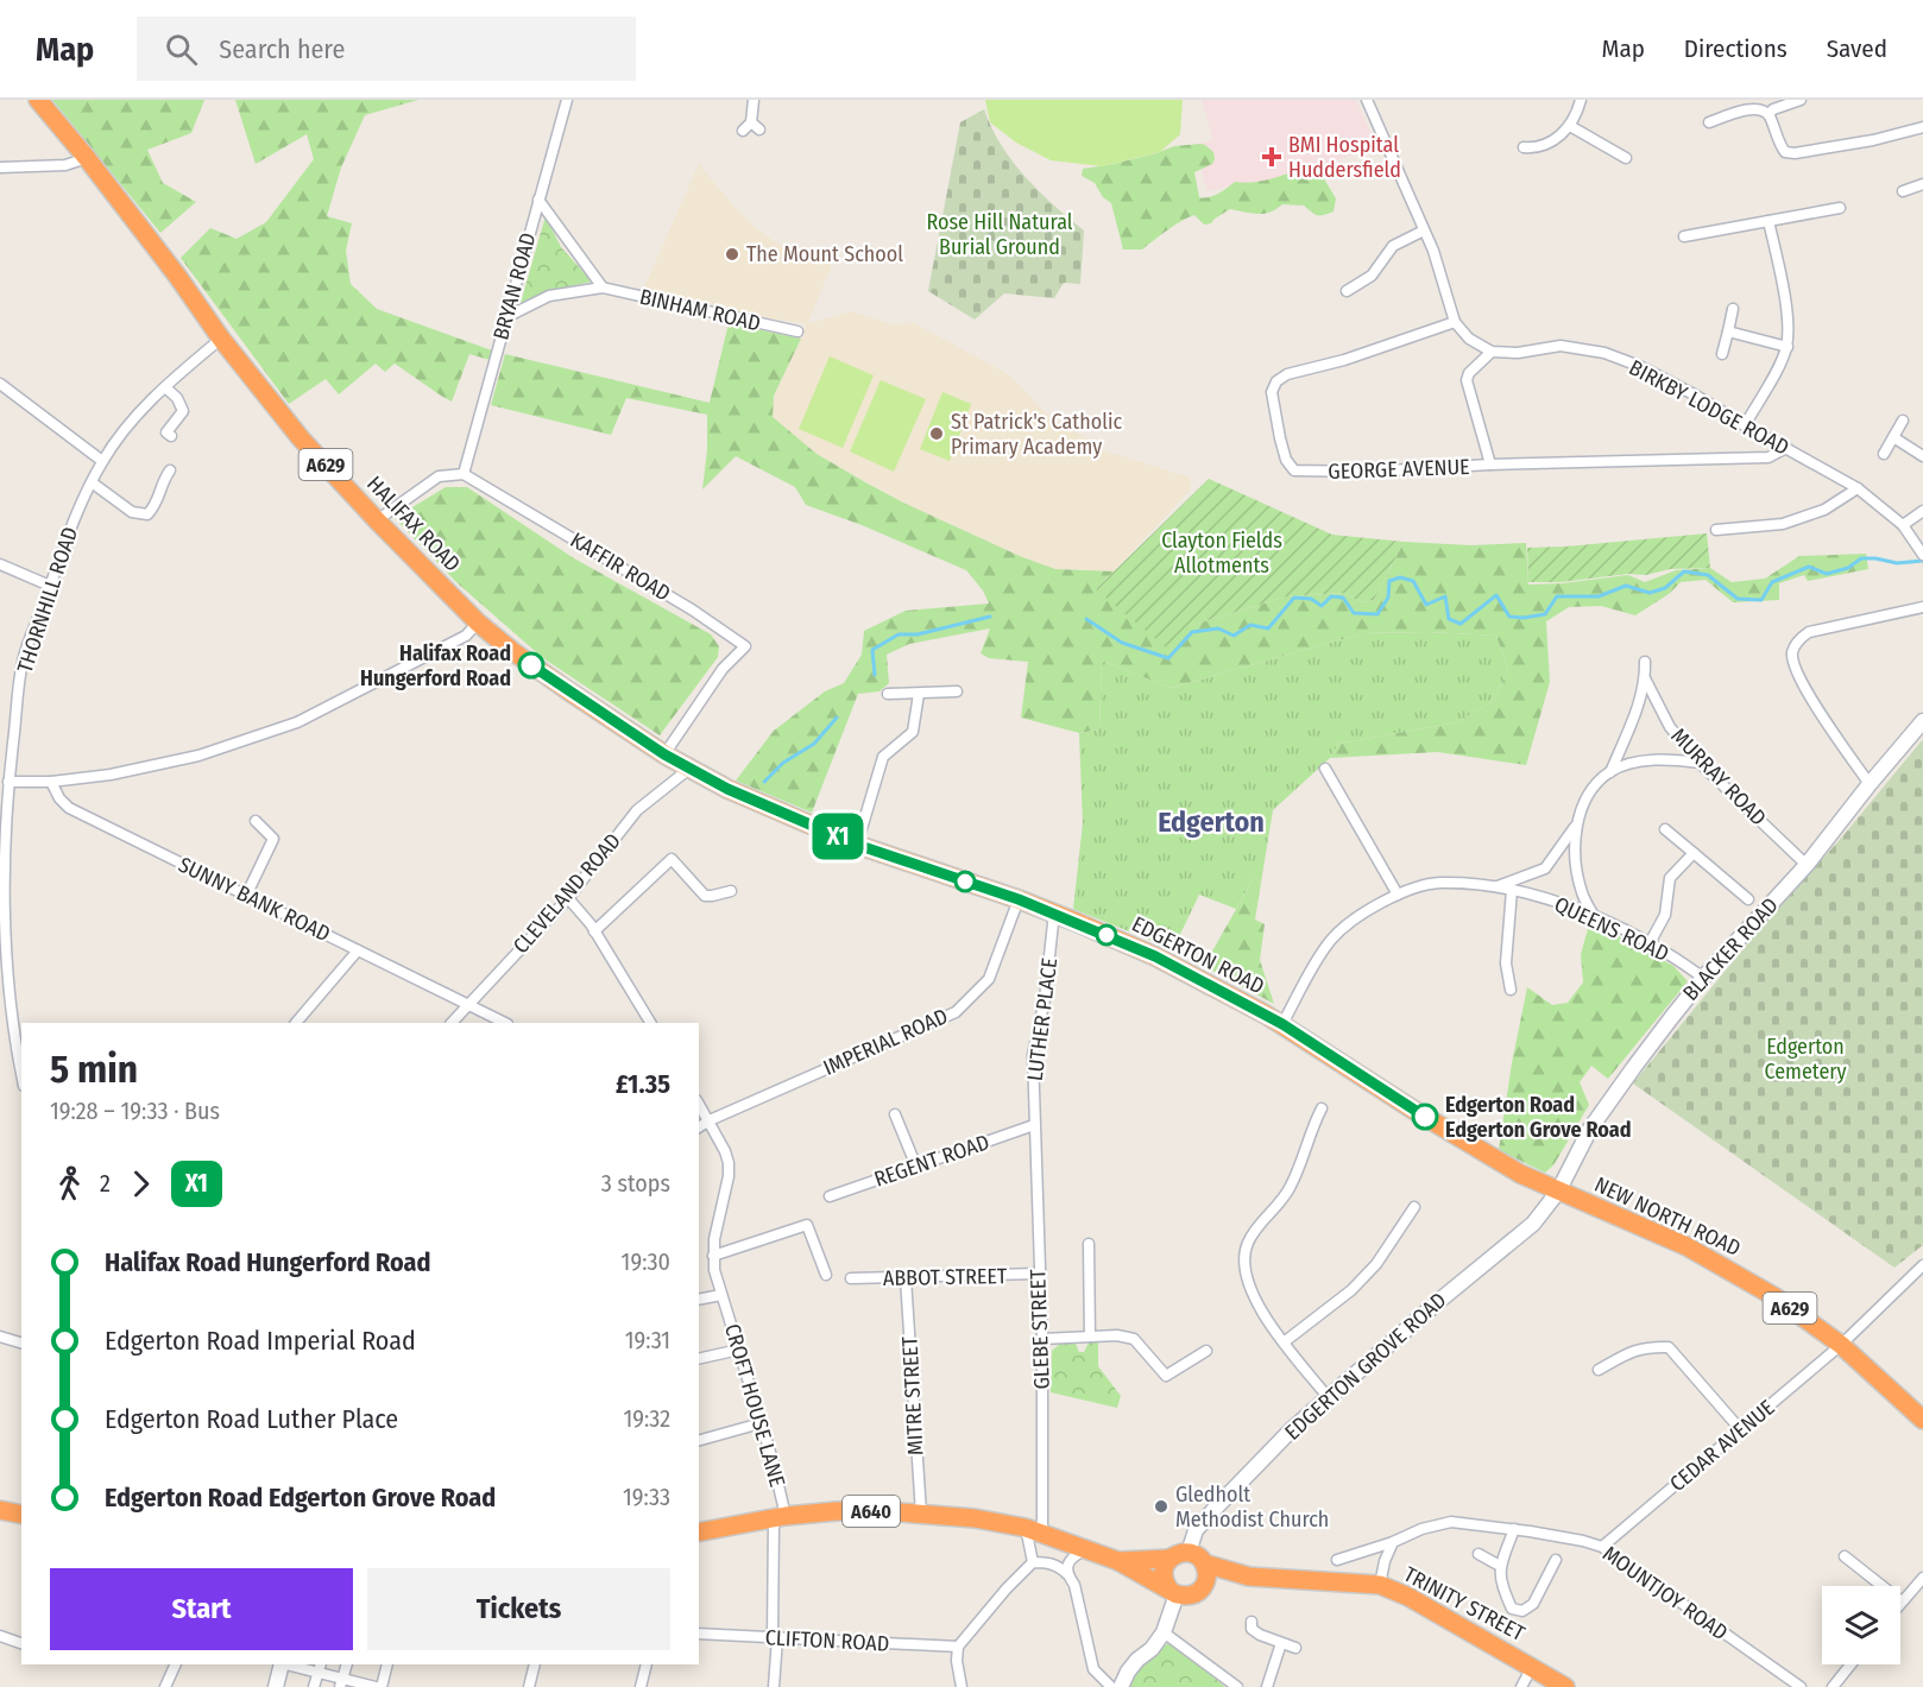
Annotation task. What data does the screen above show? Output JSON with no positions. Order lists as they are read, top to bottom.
{
  "streets": {
    "highway": [
      "A629",
      "HALIFAX ROAD",
      "EDGERTON ROAD",
      "NEW NORTH ROAD",
      "A640",
      "TRINITY STREET"
    ],
    "street": [
      "BRYAN ROAD",
      "BINHAM ROAD",
      "BIRKBY LODGE ROAD",
      "GEORGE AVENUE",
      "KAFFIR ROAD",
      "THORNHILL ROAD",
      "MURRAY ROAD",
      "CLEVELAND ROAD",
      "SUNNY BANK ROAD",
      "QUEENS ROAD",
      "BLACKER ROAD",
      "LUTHER PLACE",
      "IMPERIAL ROAD",
      "REGENT ROAD",
      "ABBOT STREET",
      "GLEBE STREET",
      "EDGERTON GROVE ROAD",
      "MITRE STREET",
      "CROFT HOUSE LANE",
      "CEDAR AVENUE",
      "MOUNTJOY ROAD",
      "CLIFTON ROAD"
    ]
  },
  "crossings": [
    ["BRYAN ROAD", "BINHAM ROAD"],
    ["BRYAN ROAD", "KAFFIR ROAD"],
    ["BIRKBY LODGE ROAD", "GEORGE AVENUE"],
    ["HALIFAX ROAD", "KAFFIR ROAD"],
    ["HALIFAX ROAD", "THORNHILL ROAD"],
    ["HALIFAX ROAD", "CLEVELAND ROAD"],
    ["HALIFAX ROAD", "EDGERTON ROAD"],
    ["MURRAY ROAD", "QUEENS ROAD"],
    ["MURRAY ROAD", "BLACKER ROAD"],
    ["CLEVELAND ROAD", "SUNNY BANK ROAD"],
    ["QUEENS ROAD", "BLACKER ROAD"],
    ["QUEENS ROAD", "EDGERTON ROAD"],
    ["BLACKER ROAD", "EDGERTON ROAD"],
    ["BLACKER ROAD", "NEW NORTH ROAD"],
    ["BLACKER ROAD", "EDGERTON GROVE ROAD"],
    ["EDGERTON ROAD", "LUTHER PLACE"],
    ["EDGERTON ROAD", "IMPERIAL ROAD"],
    ["EDGERTON ROAD", "NEW NORTH ROAD"],
    ["EDGERTON ROAD", "EDGERTON GROVE ROAD"],
    ["LUTHER PLACE", "REGENT ROAD"],
    ["LUTHER PLACE", "GLEBE STREET"],
    ["IMPERIAL ROAD", "CROFT HOUSE LANE"],
    ["REGENT ROAD", "GLEBE STREET"],
    ["NEW NORTH ROAD", "EDGERTON GROVE ROAD"],
    ["NEW NORTH ROAD", "CEDAR AVENUE"],
    ["ABBOT STREET", "GLEBE STREET"],
    ["ABBOT STREET", "MITRE STREET"],
    ["GLEBE STREET", "A640"],
    ["EDGERTON GROVE ROAD", "A640"],
    ["EDGERTON GROVE ROAD", "TRINITY STREET"],
    ["MITRE STREET", "A640"],
    ["CROFT HOUSE LANE", "A640"],
    ["CROFT HOUSE LANE", "CLIFTON ROAD"],
    ["CEDAR AVENUE", "MOUNTJOY ROAD"],
    ["A640", "TRINITY STREET"]
  ],
  "districts": ["Edgerton"],
  "parks": ["Rose Hill Natural Burial Ground", "Clayton Fields Allotments", "Edgerton Cemetery"],
  "places": {
    "health": ["BMI Hospital Huddersfield"],
    "other": [
      "The Mount School",
      "St Patrick's Catholic Primary Academy",
      "Halifax Road Hungerford Road",
      "Edgerton Road Edgerton Grove Road",
      "Gledholt Methodist Church"
    ]
  },
  "lines": ["bus line X1"],
  "page": {
    "header": "Map",
    "search": "Search here",
    "nav": ["Map", "Directions", "Saved"],
    "on_map": "X1",
    "heading": ["5 min", "19:28 – 19:33 · Bus", "£1.35"],
    "legs": ["2", "X1", "3 stops"],
    "list": [
      {
        "name": "Halifax Road Hungerford Road",
        "value": "19:30"
      },
      {
        "name": "Edgerton Road Imperial Road",
        "value": "19:31"
      },
      {
        "name": "Edgerton Road Luther Place",
        "value": "19:32"
      },
      {
        "name": "Edgerton Road Edgerton Grove Road",
        "value": "19:33"
      }
    ],
    "buttons": ["Start", "Tickets"]
  }
}
